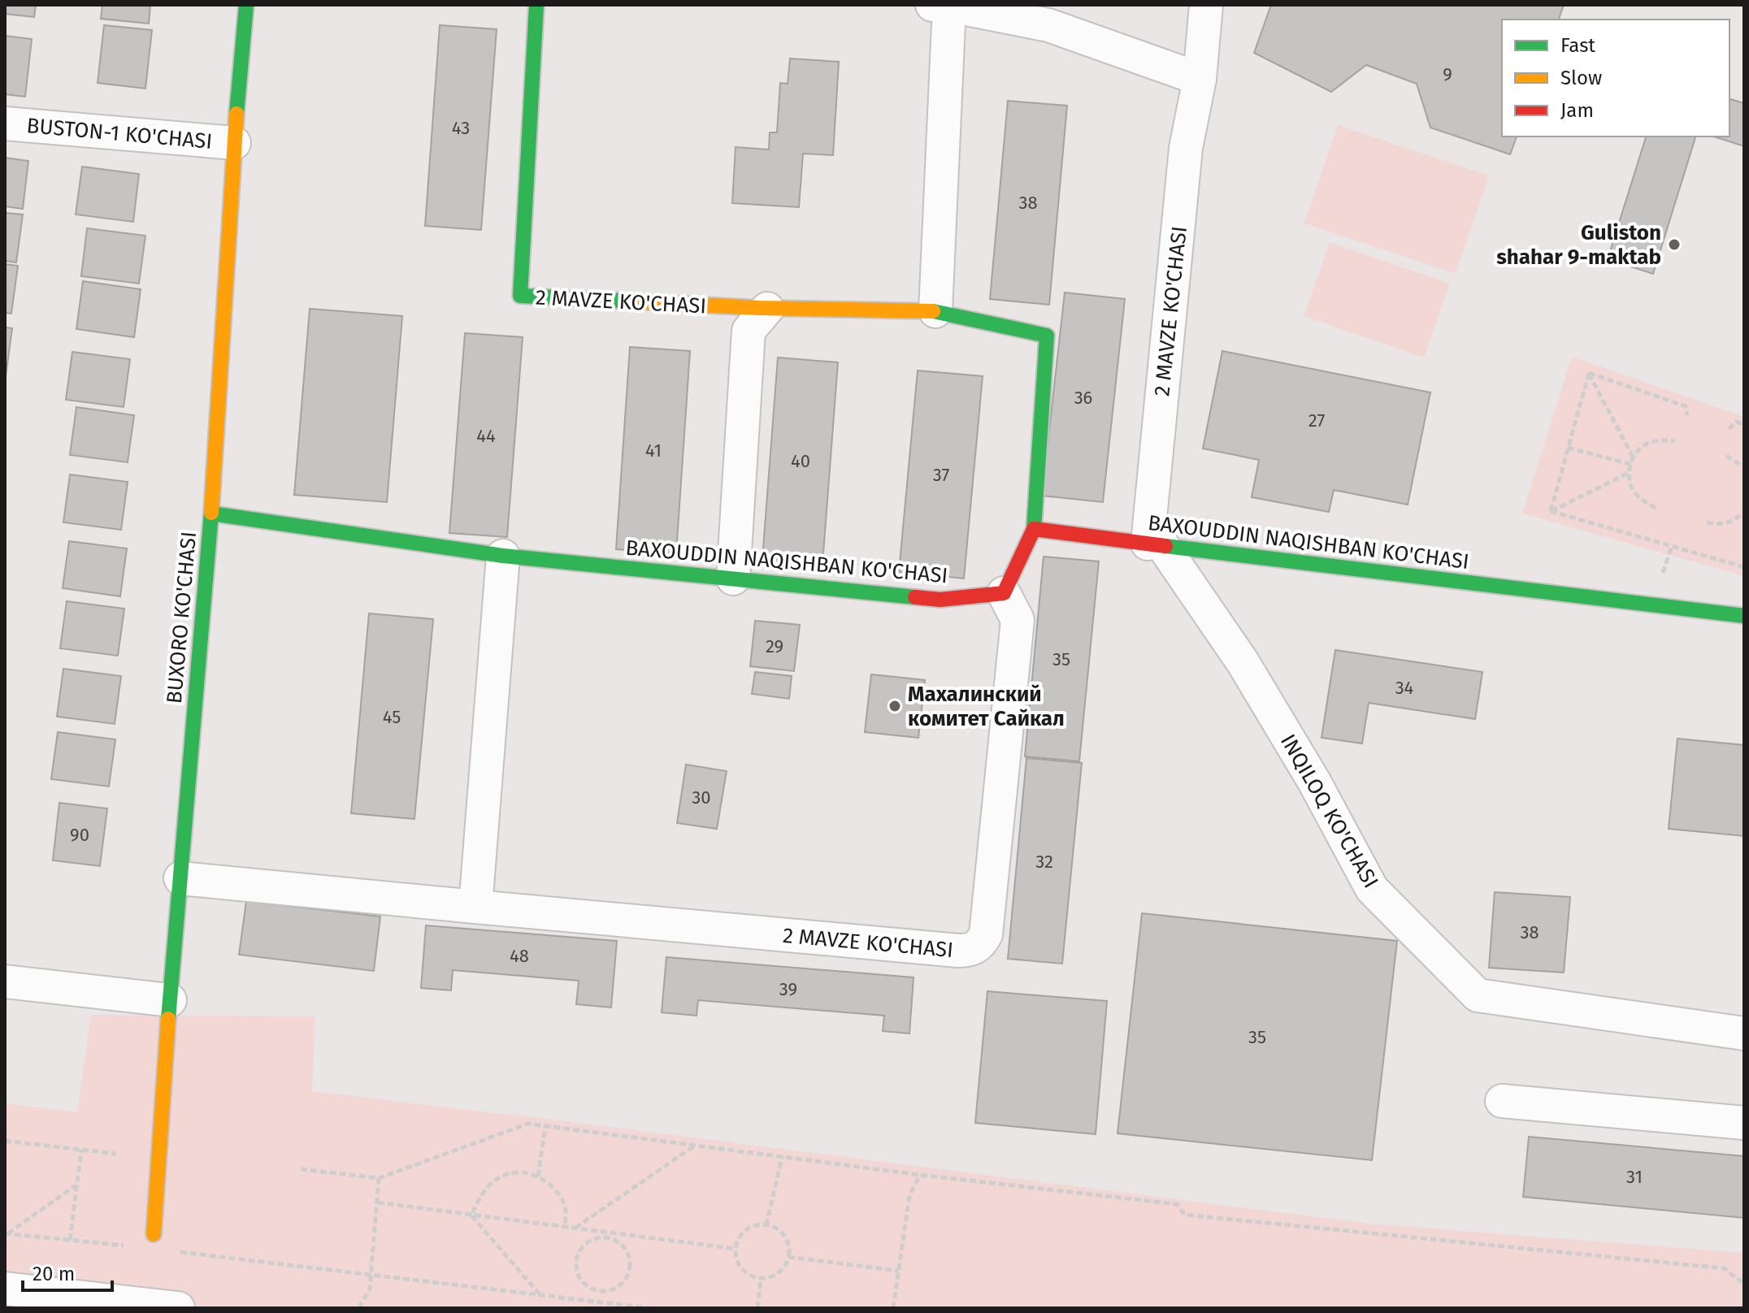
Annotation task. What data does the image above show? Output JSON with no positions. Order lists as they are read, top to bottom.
{
  "streets": {
    "street": [
      "BUSTON-1 KO'CHASI",
      "2 MAVZE KO'CHASI",
      "BAXOUDDIN NAQISHBAN KO'CHASI",
      "BUXORO KO'CHASI",
      "INQILOQ KO'CHASI"
    ]
  },
  "crossings": [
    ["BUSTON-1 KO'CHASI", "BUXORO KO'CHASI"],
    ["2 MAVZE KO'CHASI", "BAXOUDDIN NAQISHBAN KO'CHASI"],
    ["2 MAVZE KO'CHASI", "INQILOQ KO'CHASI"],
    ["BAXOUDDIN NAQISHBAN KO'CHASI", "BUXORO KO'CHASI"],
    ["BAXOUDDIN NAQISHBAN KO'CHASI", "INQILOQ KO'CHASI"]
  ],
  "places": ["Guliston shahar 9-maktab", "Махалинский комитет Сайкал"],
  "house_numbers": [
    "9",
    "43",
    "38",
    "36",
    "27",
    "44",
    "41",
    "40",
    "37",
    "29",
    "35",
    "34",
    "45",
    "30",
    "90",
    "32",
    "38",
    "48",
    "39",
    "35",
    "31"
  ],
  "legend": ["Fast", "Slow", "Jam"],
  "scale_bar": "20 m"
}
